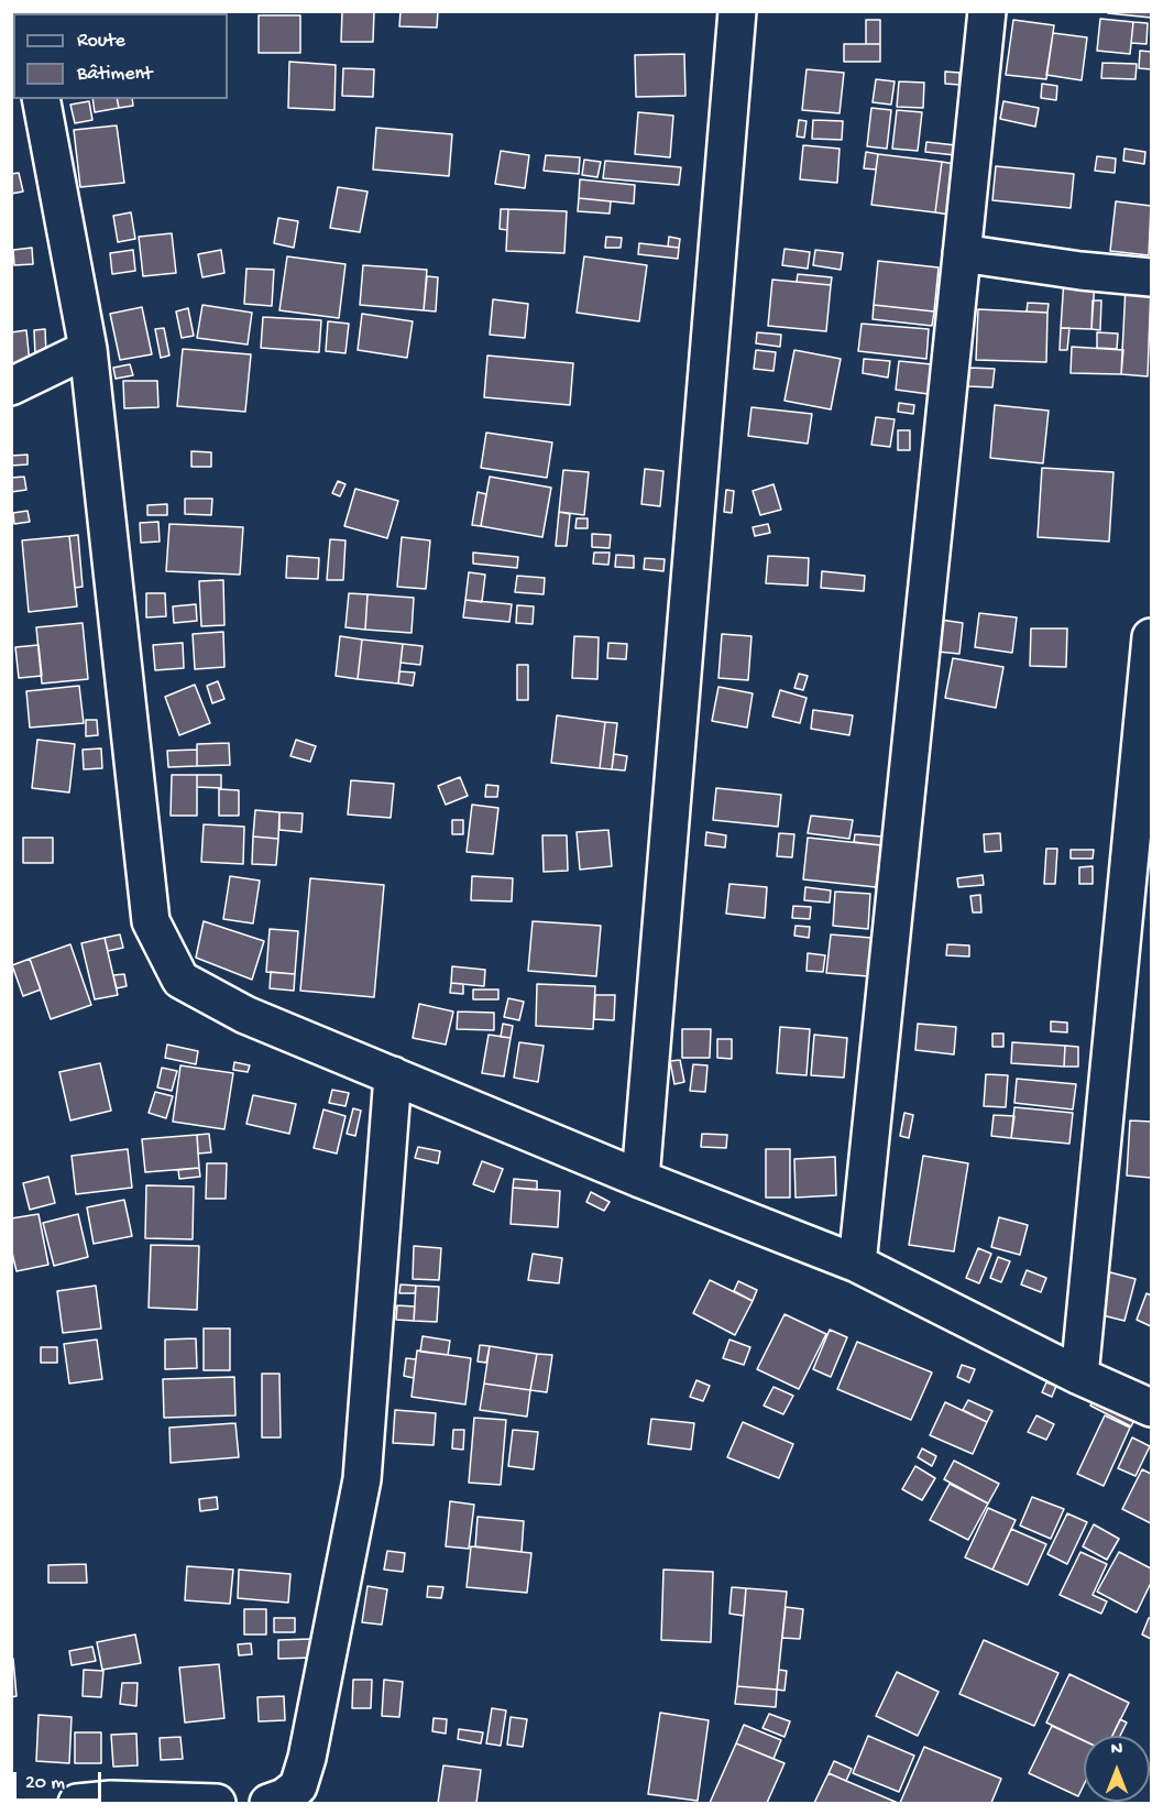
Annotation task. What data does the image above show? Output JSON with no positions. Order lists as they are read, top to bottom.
{
  "legend": ["Route", "Bâtiment"],
  "scale_bar": "20 m",
  "north": "top"
}
